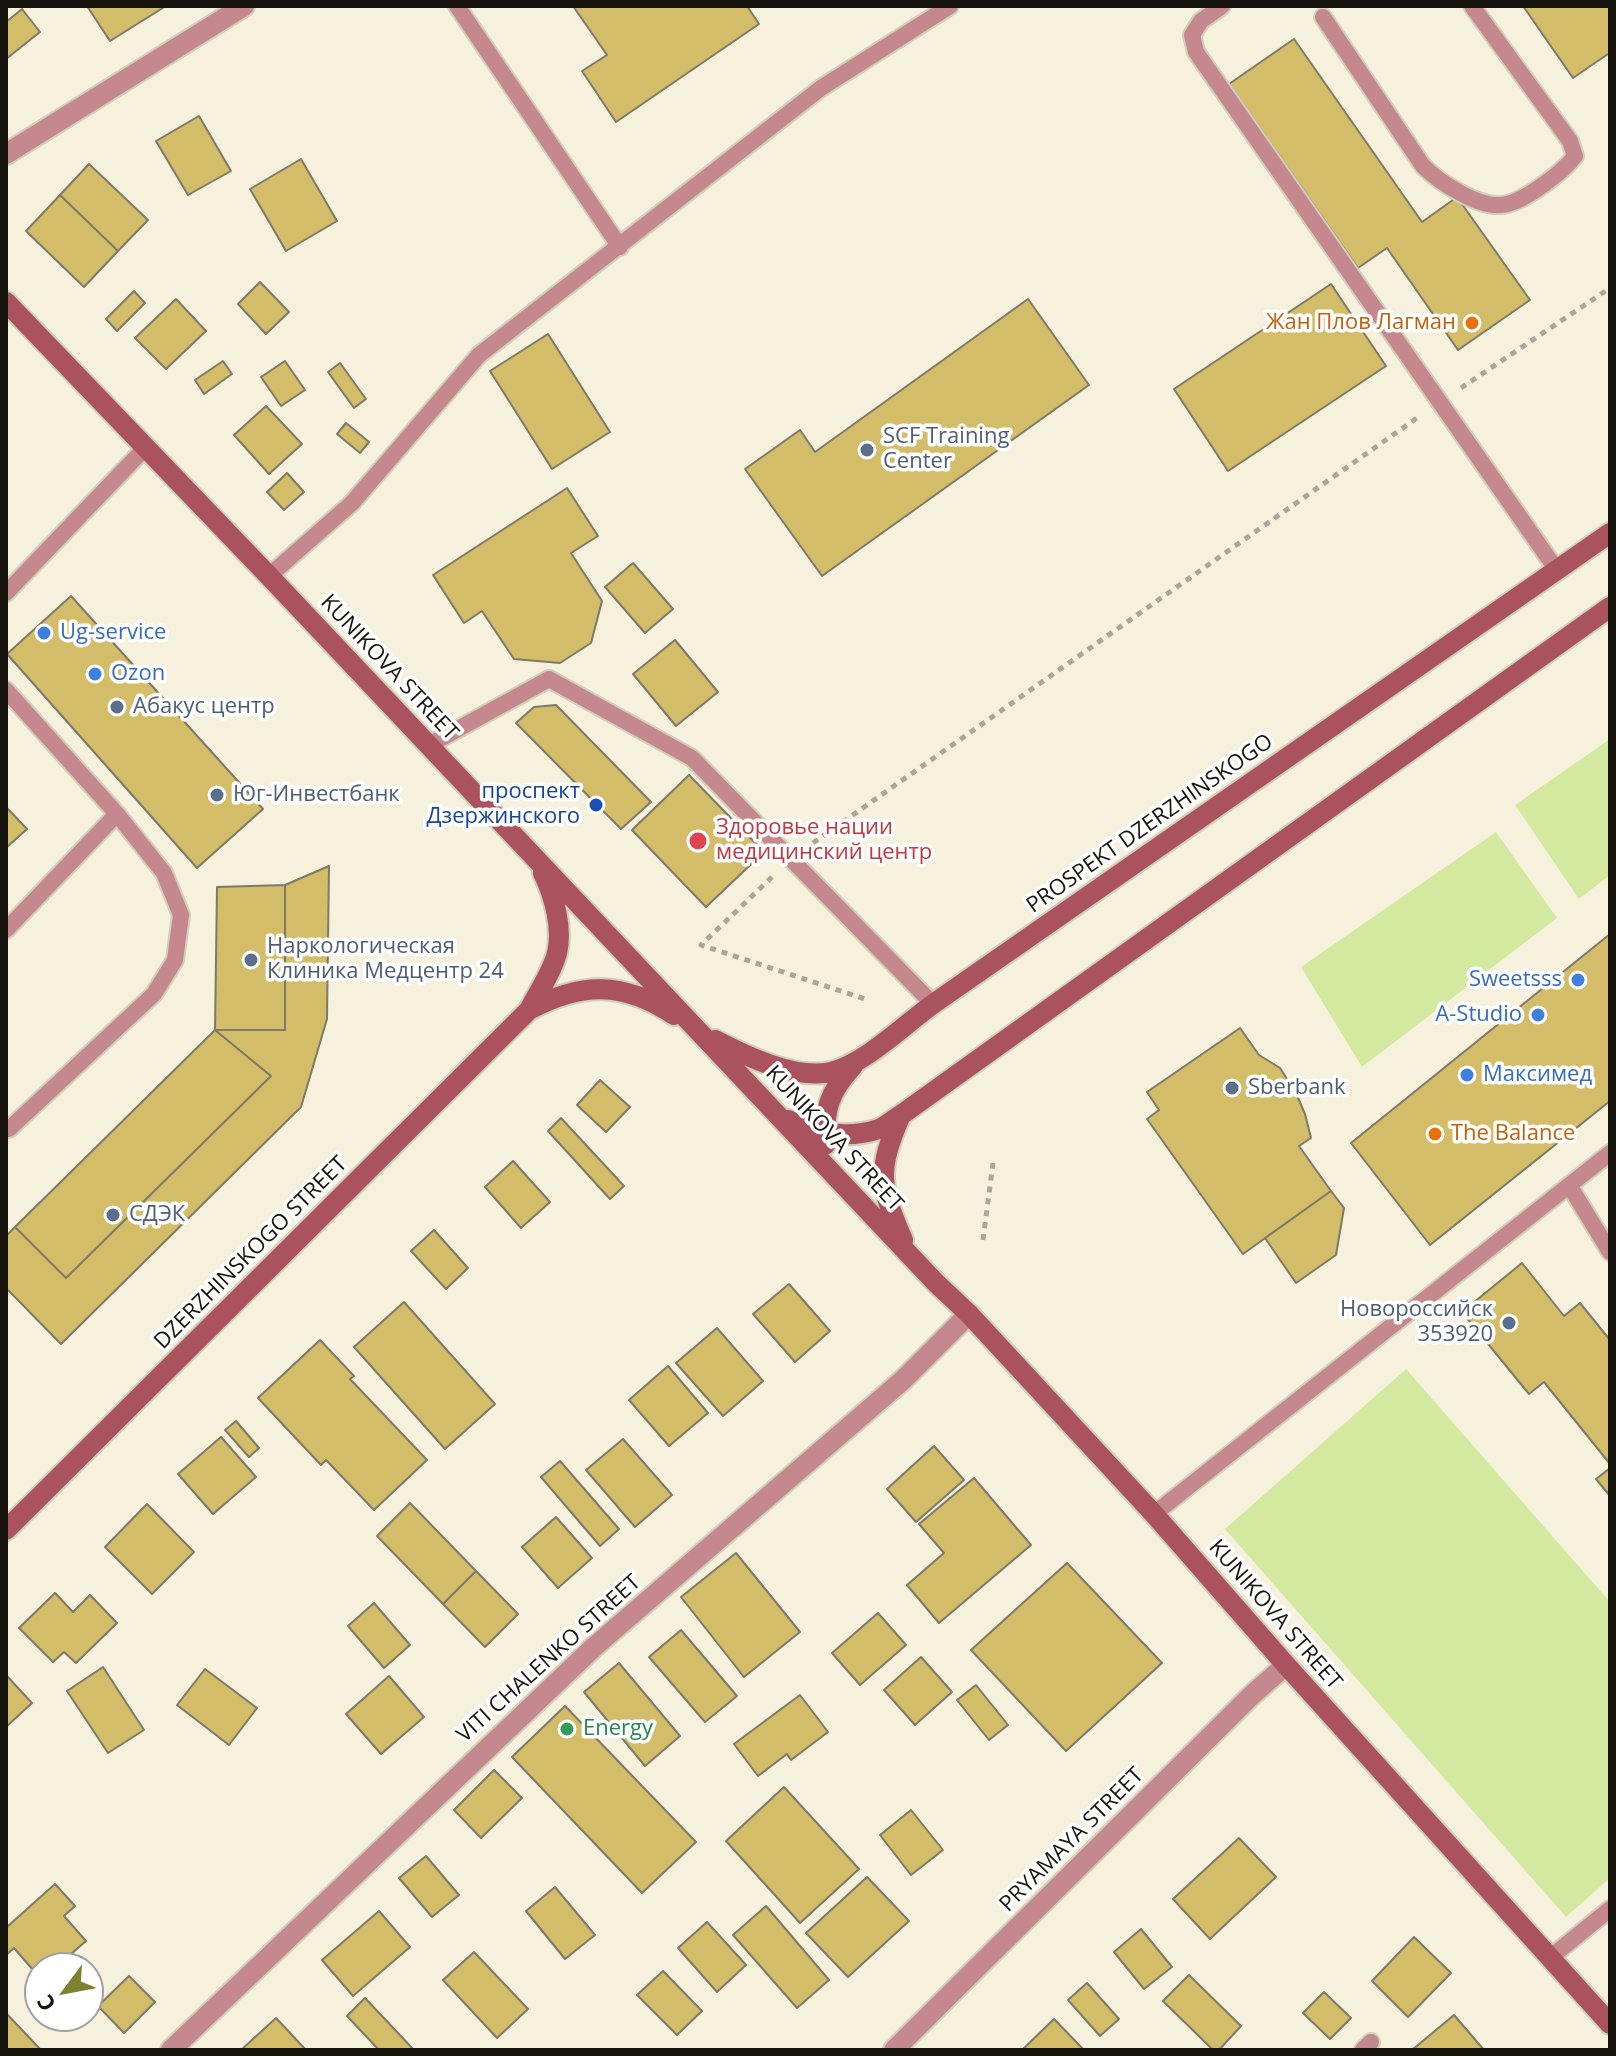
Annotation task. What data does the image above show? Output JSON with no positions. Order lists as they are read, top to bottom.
{
  "streets": {
    "street": [
      "KUNIKOVA STREET",
      "PROSPEKT DZERZHINSKOGO",
      "DZERZHINSKOGO STREET",
      "VITI CHALENKO STREET",
      "PRYAMAYA STREET"
    ]
  },
  "crossings": [
    ["KUNIKOVA STREET", "PROSPEKT DZERZHINSKOGO"],
    ["KUNIKOVA STREET", "VITI CHALENKO STREET"],
    ["KUNIKOVA STREET", "PRYAMAYA STREET"]
  ],
  "places": [
    "Жан Плов Лагман",
    "SCF Training Center",
    "Ug-service",
    "Ozon",
    "Абакус центр",
    "Юг-Инвестбанк",
    "проспект Дзержинского",
    "Здоровье нации медицинский центр",
    "Наркологическая Клиника Медцентр 24",
    "Sweetsss",
    "A-Studio",
    "Максимед",
    "Sberbank",
    "The Balance",
    "СДЭК",
    "Новороссийск 353920",
    "Energy"
  ],
  "north": "bottom left"
}
